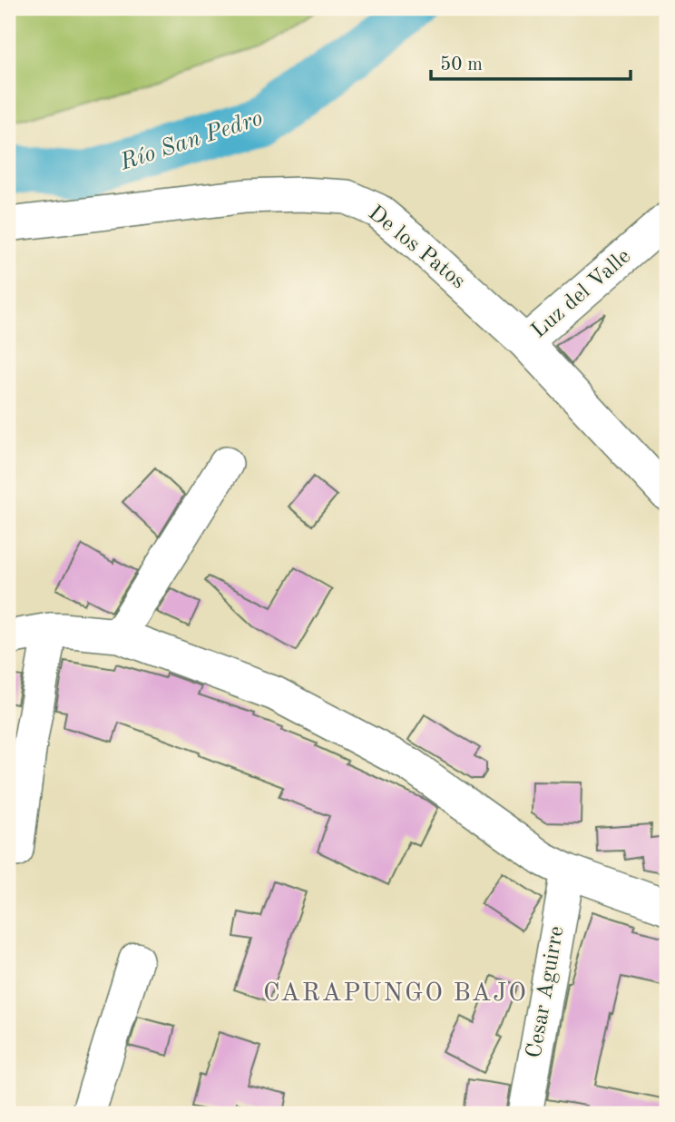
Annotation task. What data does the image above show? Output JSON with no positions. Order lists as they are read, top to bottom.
{
  "streets": {
    "street": ["De los Patos", "Luz del Valle", "Cesar Aguirre"]
  },
  "crossings": [
    ["De los Patos", "Luz del Valle"]
  ],
  "districts": ["CARAPUNGO BAJO"],
  "water": ["Río San Pedro"],
  "scale_bar": "50 m"
}
